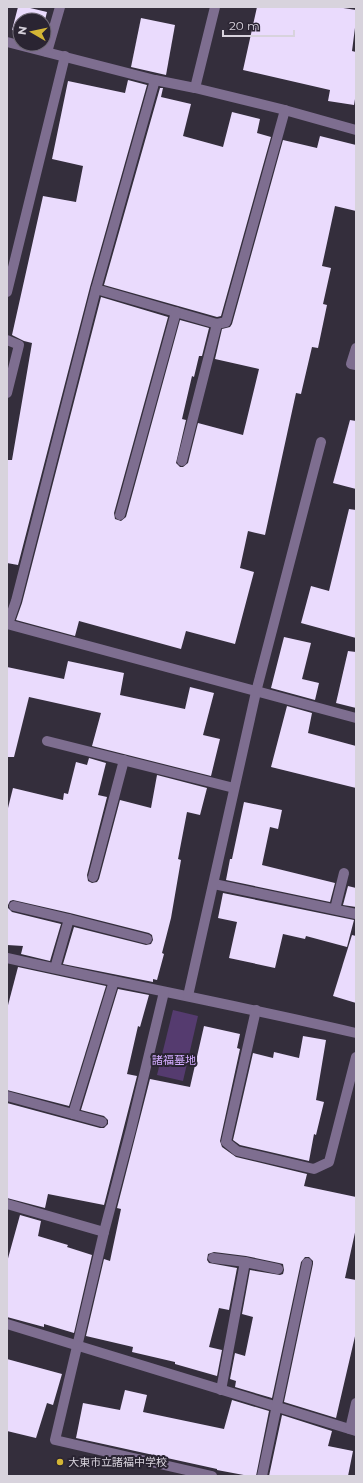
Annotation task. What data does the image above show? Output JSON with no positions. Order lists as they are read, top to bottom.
{
  "parks": ["諸福墓地"],
  "places": ["大東市立諸福中学校"],
  "scale_bar": "20 m",
  "north": "left"
}
